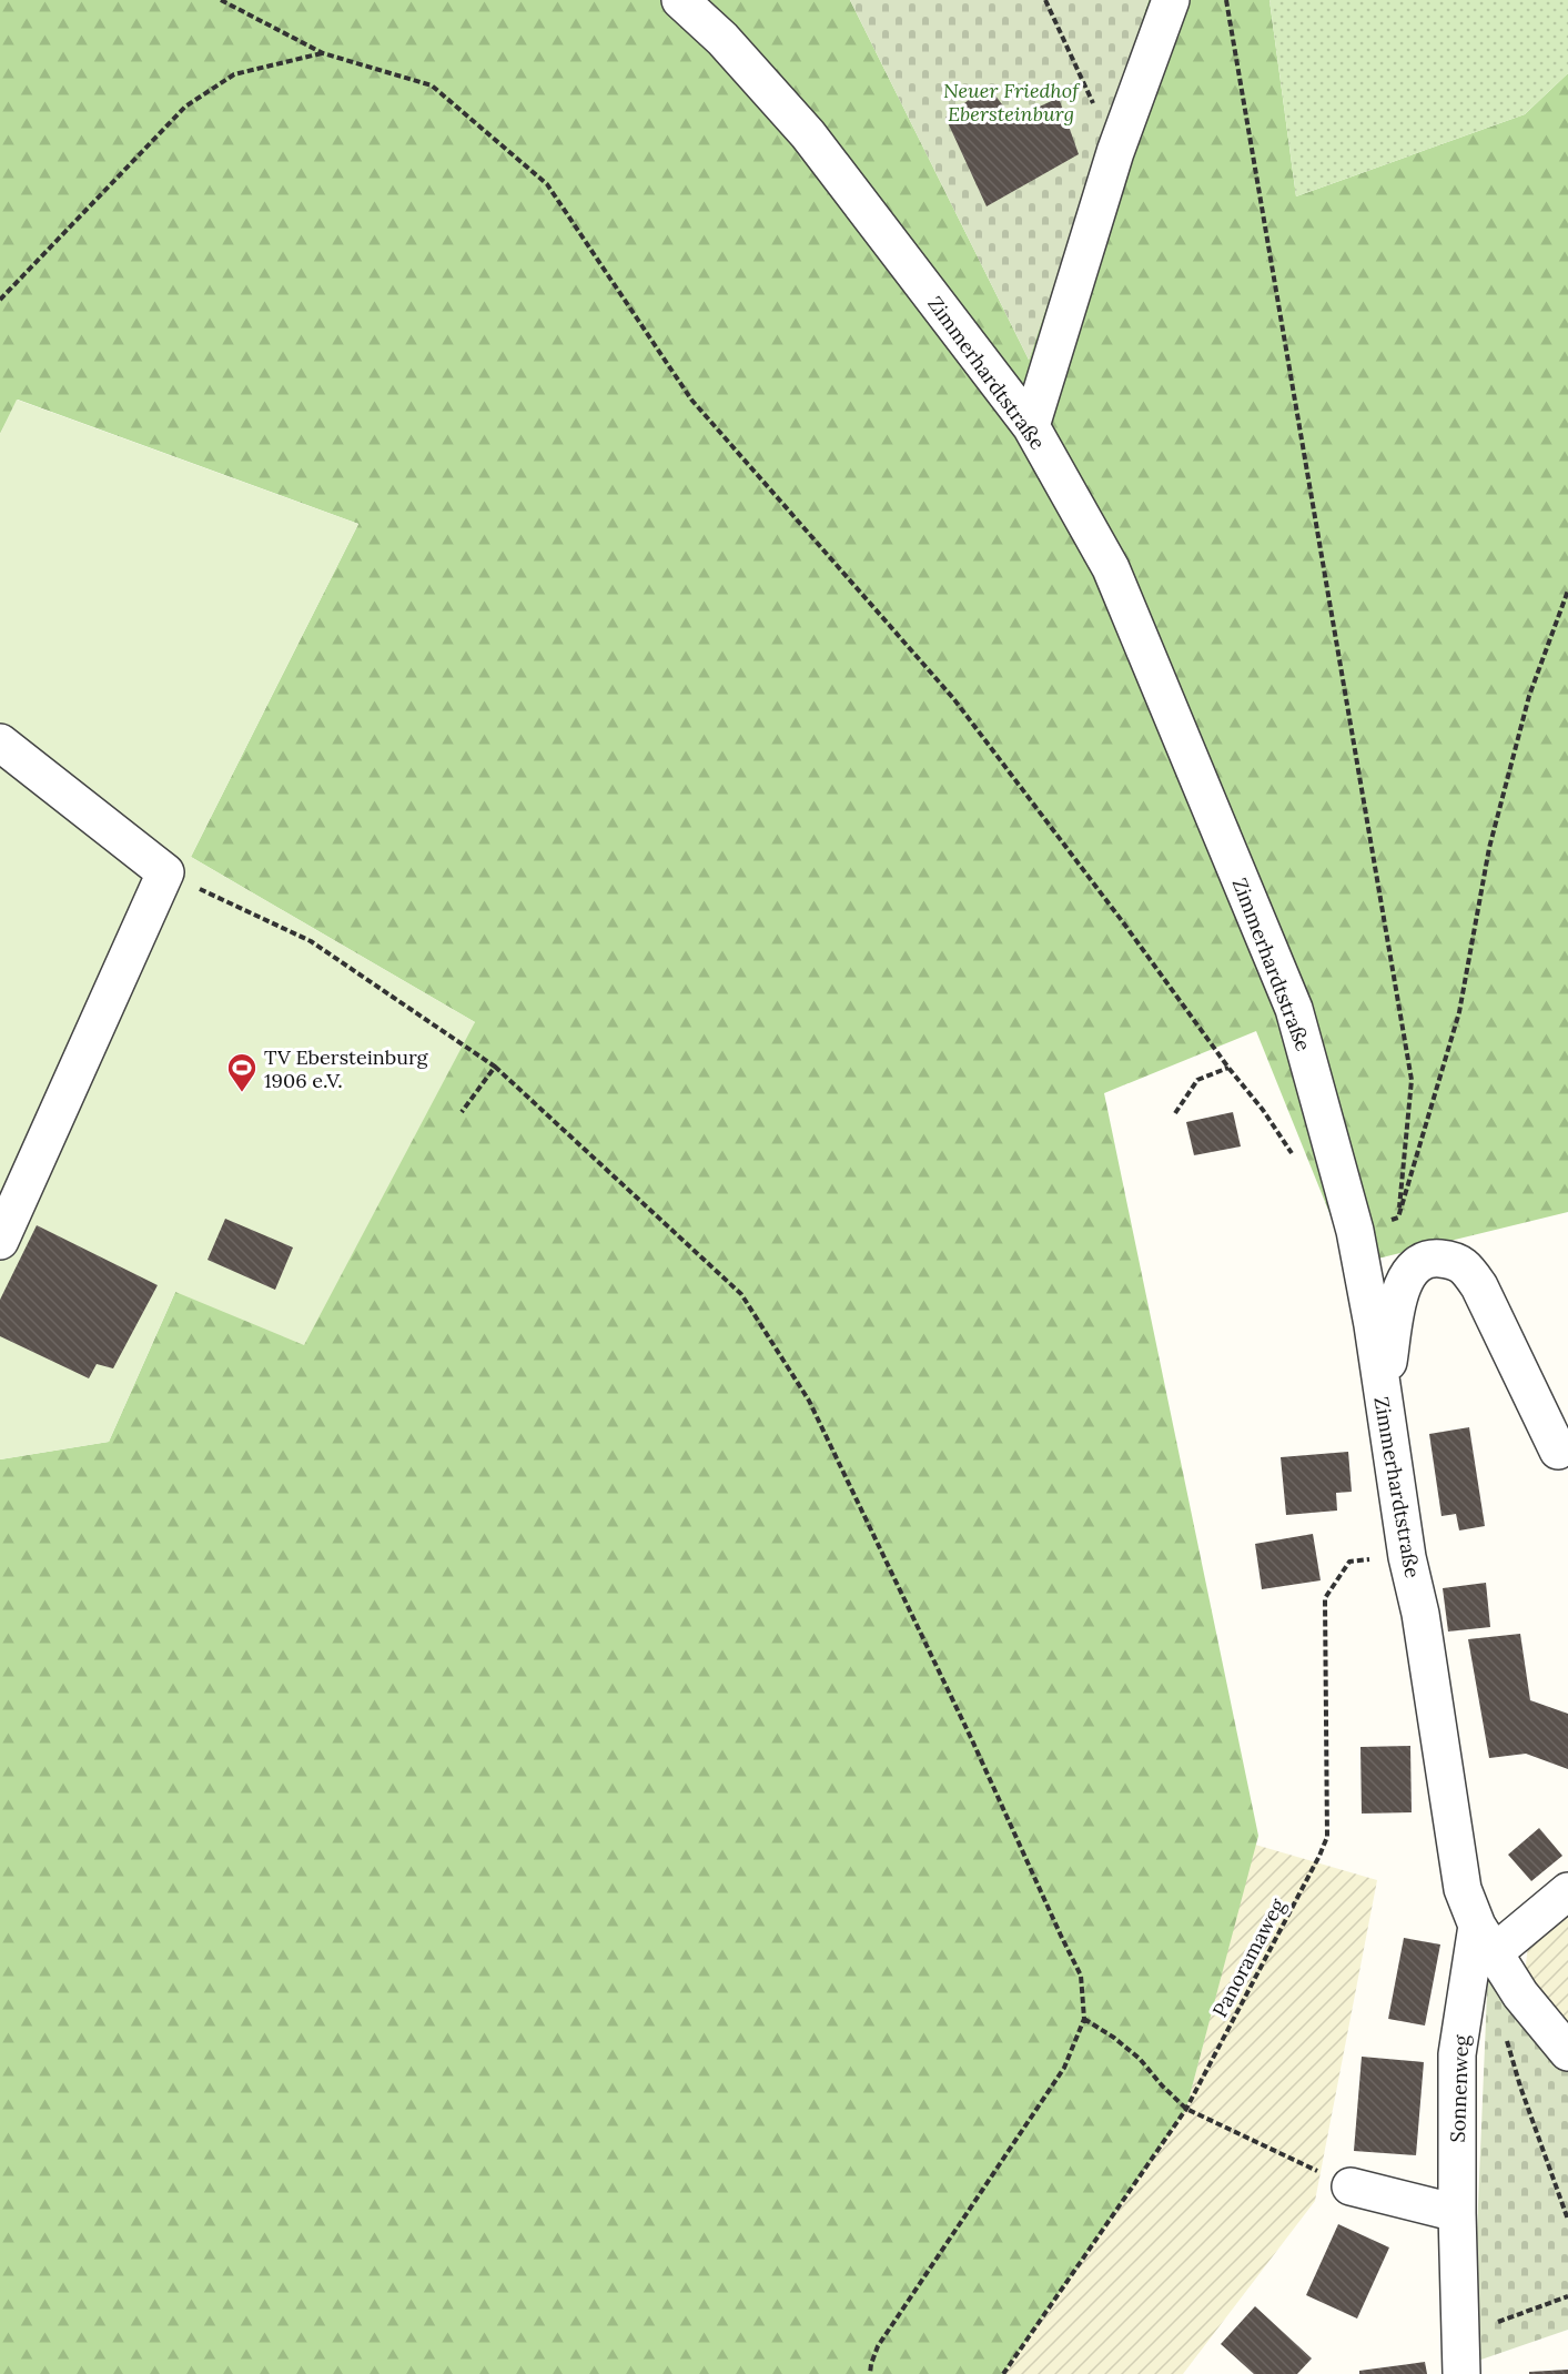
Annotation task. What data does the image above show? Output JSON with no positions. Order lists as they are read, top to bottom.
{
  "streets": {
    "street": ["Zimmerhardtstraße", "Sonnenweg"],
    "path": ["Panoramaweg"]
  },
  "crossings": [
    ["Zimmerhardtstraße", "Panoramaweg"],
    ["Zimmerhardtstraße", "Sonnenweg"]
  ],
  "parks": ["Neuer Friedhof Ebersteinburg"],
  "places": {
    "sports": ["TV Ebersteinburg 1906 e.V."]
  }
}
